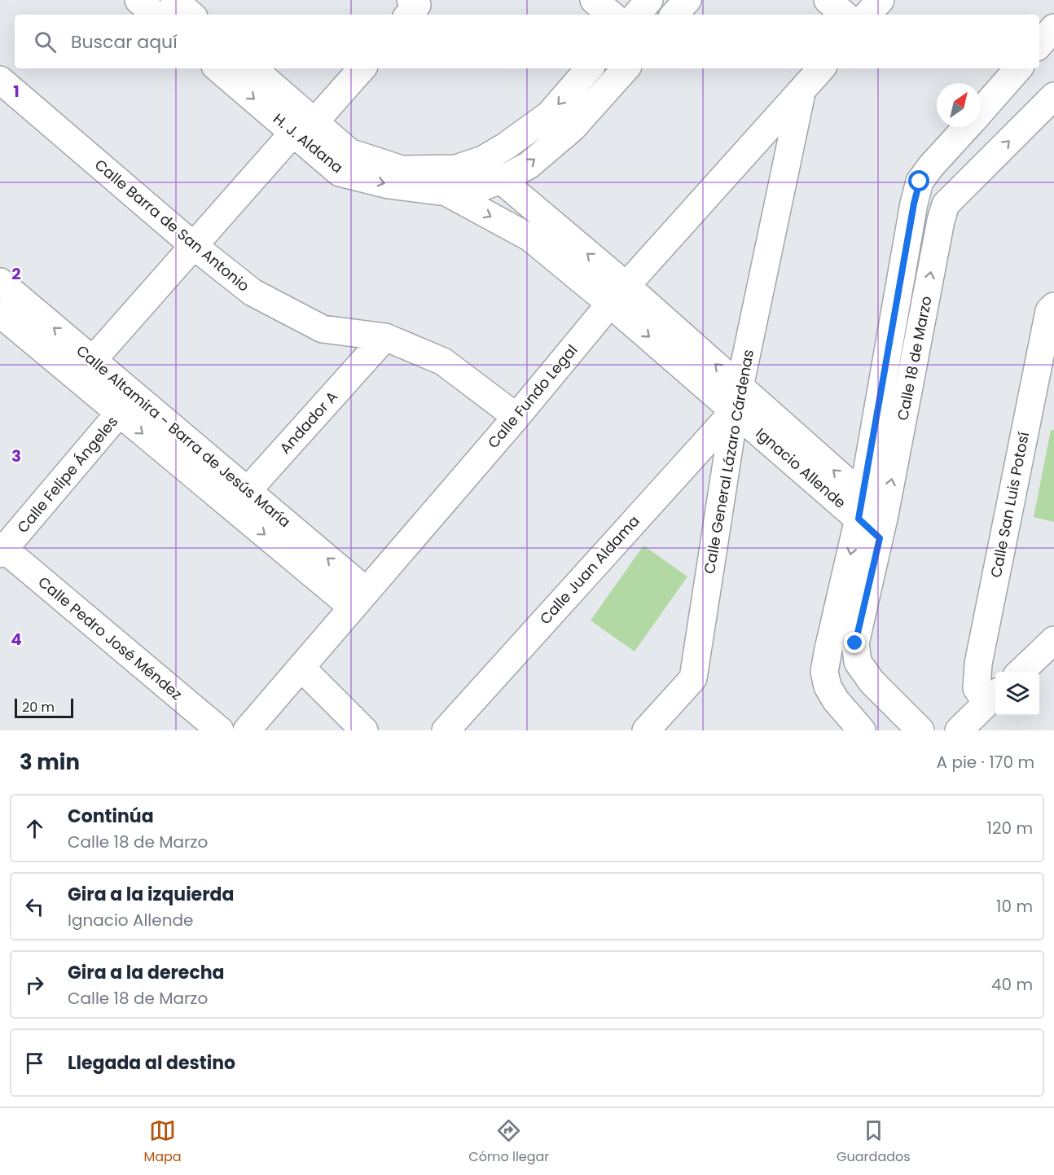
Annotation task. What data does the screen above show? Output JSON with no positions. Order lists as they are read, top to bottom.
{
  "streets": {
    "street": [
      "H. J. Aldana",
      "Calle Barra de San Antonio",
      "Calle 18 de Marzo",
      "Calle Fundo Legal",
      "Andador A",
      "Calle Altamira - Barra de Jesús María",
      "Calle General Lázaro Cárdenas",
      "Ignacio Allende",
      "Calle Felipe Ángeles",
      "Calle San Luis Potosí",
      "Calle Juan Aldama",
      "Calle Pedro José Méndez"
    ]
  },
  "crossings": [
    ["H. J. Aldana", "Calle Fundo Legal"],
    ["H. J. Aldana", "Ignacio Allende"],
    ["Calle Barra de San Antonio", "Calle Fundo Legal"],
    ["Calle Barra de San Antonio", "Andador A"],
    ["Calle 18 de Marzo", "Ignacio Allende"],
    ["Calle Fundo Legal", "Calle Altamira - Barra de Jesús María"],
    ["Calle Fundo Legal", "Calle General Lázaro Cárdenas"],
    ["Calle Fundo Legal", "Ignacio Allende"],
    ["Andador A", "Calle Altamira - Barra de Jesús María"],
    ["Calle Altamira - Barra de Jesús María", "Calle Felipe Ángeles"],
    ["Calle General Lázaro Cárdenas", "Ignacio Allende"],
    ["Calle General Lázaro Cárdenas", "Calle Juan Aldama"],
    ["Ignacio Allende", "Calle Juan Aldama"],
    ["Calle Felipe Ángeles", "Calle Pedro José Méndez"]
  ],
  "scale_bar": "20 m",
  "north": "top right",
  "page": {
    "search": "Buscar aquí",
    "scale": "20 m",
    "heading": ["3 min", "A pie · 170 m"],
    "list": [
      ["Continúa", "Calle 18 de Marzo", "120 m"],
      ["Gira a la izquierda", "Ignacio Allende", "10 m"],
      ["Gira a la derecha", "Calle 18 de Marzo", "40 m"],
      "Llegada al destino"
    ],
    "nav": ["Mapa", "Cómo llegar", "Guardados"]
  },
  "grid": {
    "rows": [
      "1",
      "2",
      "3",
      "4"
    ]
  }
}
